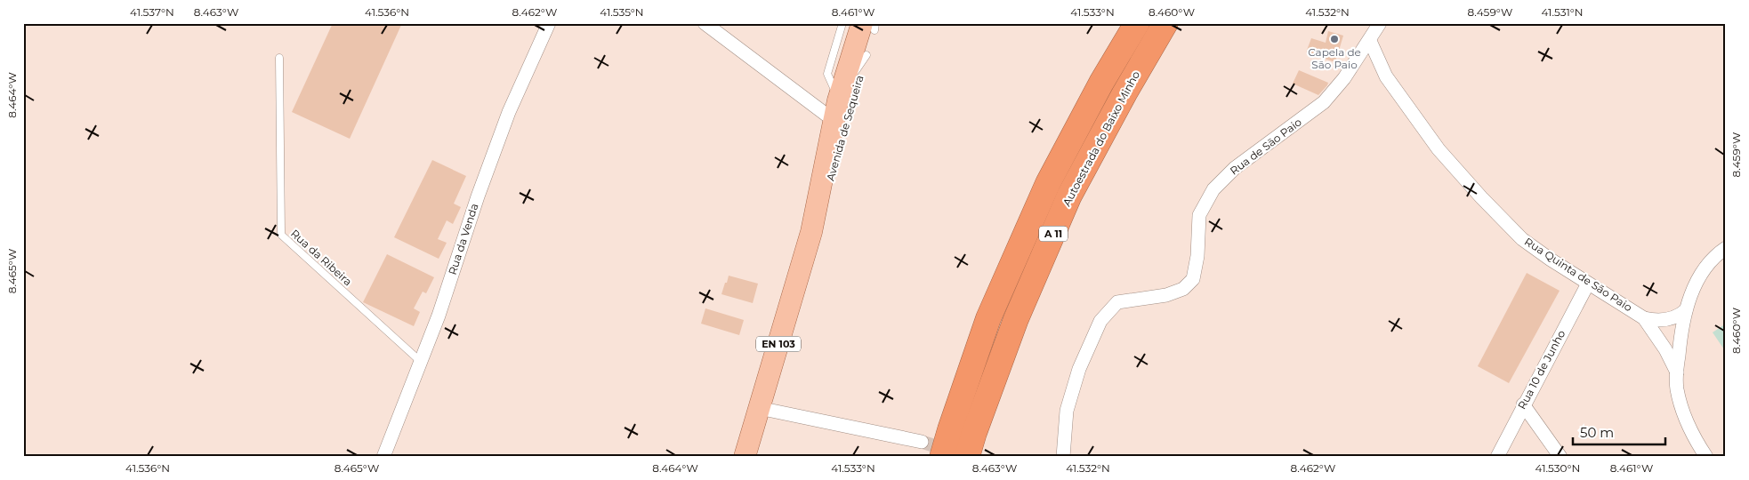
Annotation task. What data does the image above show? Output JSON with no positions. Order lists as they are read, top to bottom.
{
  "streets": {
    "highway": ["Autoestrada do Baixo Minho", "A 11"],
    "main road": ["Avenida de Sequeira", "EN 103"],
    "street": [
      "Rua de São Paio",
      "Rua da Venda",
      "Rua Quinta de São Paio",
      "Rua 10 de Junho"
    ],
    "lane": ["Rua da Ribeira"]
  },
  "crossings": [
    ["Rua de São Paio", "Rua Quinta de São Paio"],
    ["Rua da Venda", "Rua da Ribeira"],
    ["Rua Quinta de São Paio", "Rua 10 de Junho"]
  ],
  "places": ["Capela de São Paio"],
  "scale_bar": "50 m",
  "coordinates": [
    "41.537°N",
    "8.463°W",
    "41.536°N",
    "8.462°W",
    "41.535°N",
    "8.461°W",
    "41.533°N",
    "8.460°W",
    "41.532°N",
    "8.459°W",
    "41.531°N",
    "8.464°W",
    "8.465°W",
    "41.530°N"
  ]
}
